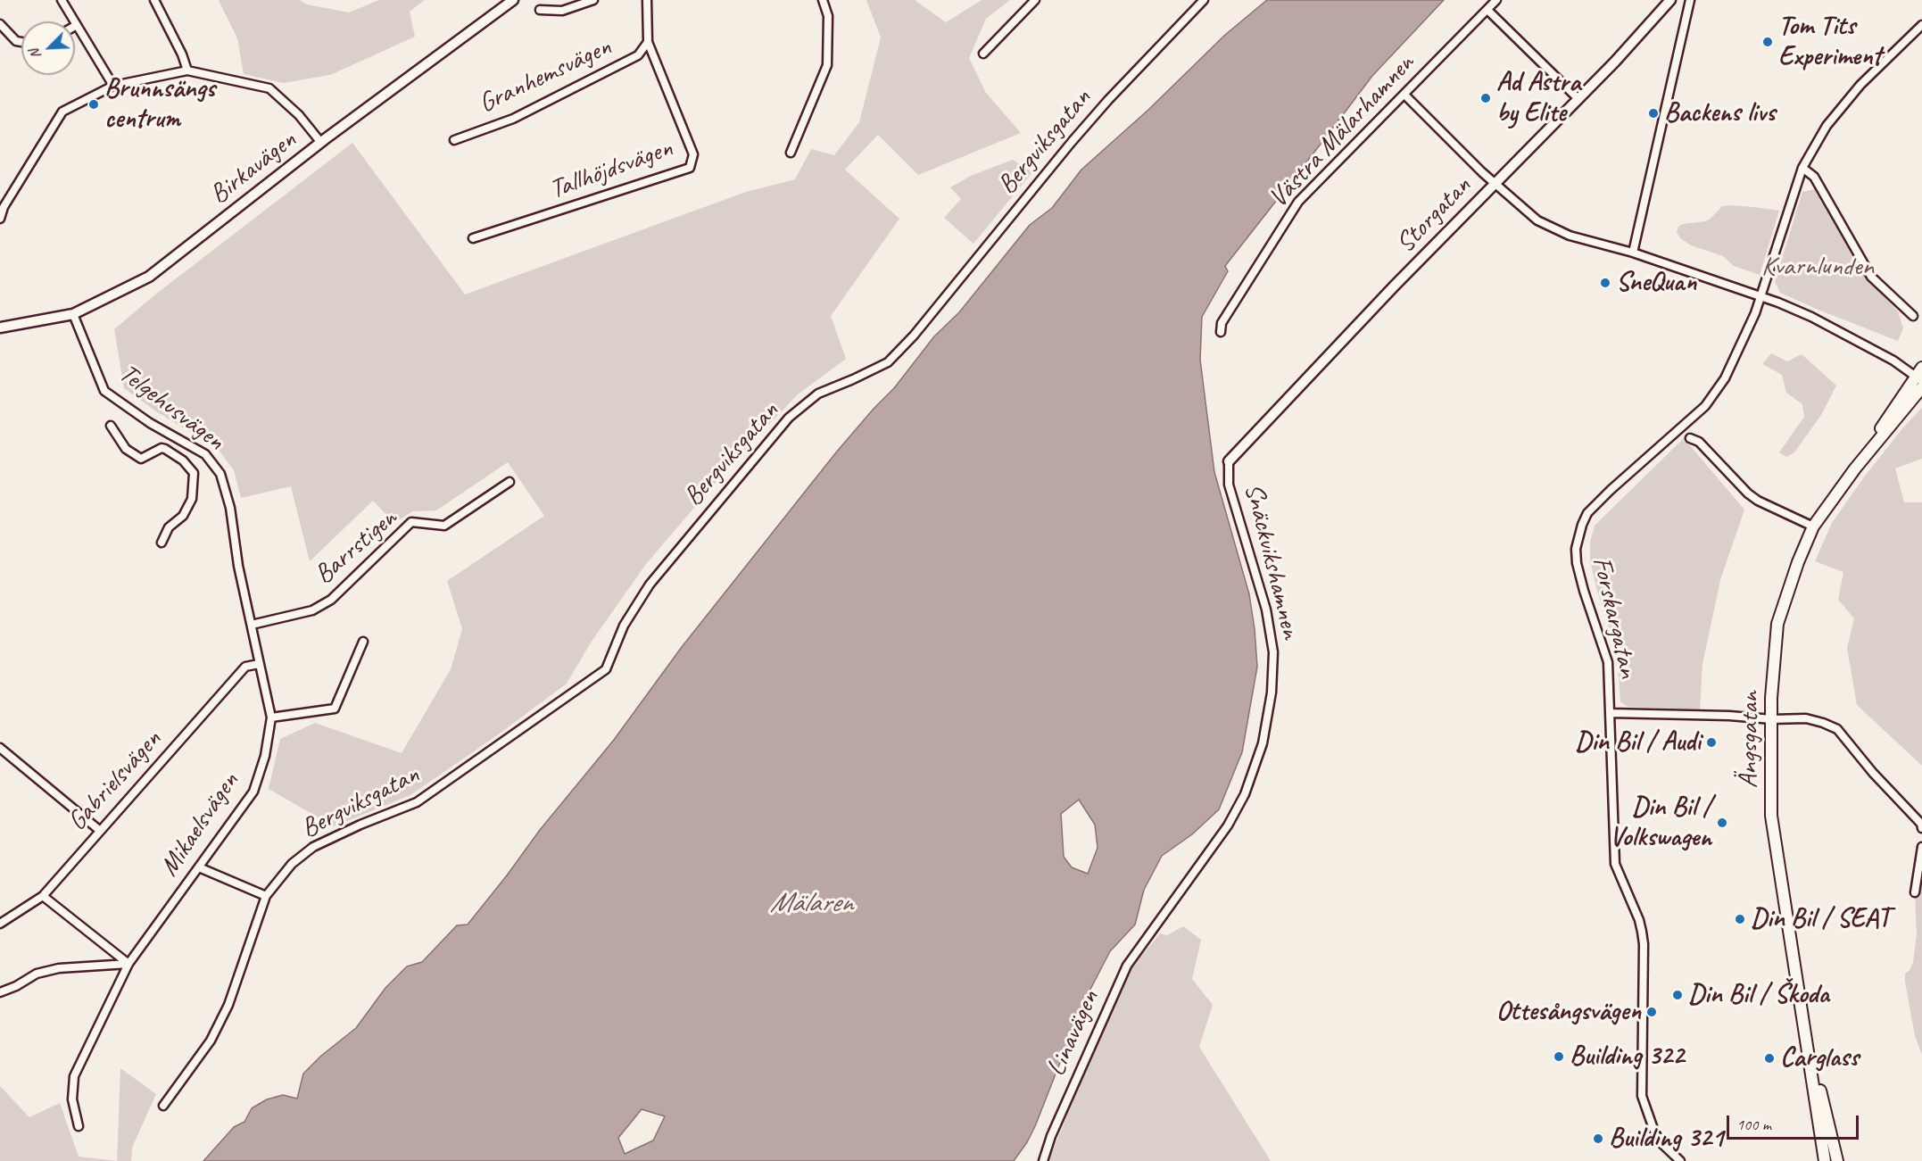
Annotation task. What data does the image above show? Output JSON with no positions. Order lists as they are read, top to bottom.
{
  "streets": {
    "main road": ["Ängsgatan"],
    "street": [
      "Granhemsvägen",
      "Västra Mälarhamnen",
      "Bergviksgatan",
      "Birkavägen",
      "Tallhöjdsvägen",
      "Storgatan",
      "Telgehusvägen",
      "Barrstigen",
      "Snäckvikshamnen",
      "Forskargatan",
      "Gabrielsvägen",
      "Mikaelsvägen",
      "Linavägen"
    ]
  },
  "crossings": [
    ["Granhemsvägen", "Tallhöjdsvägen"],
    ["Birkavägen", "Telgehusvägen"],
    ["Storgatan", "Snäckvikshamnen"],
    ["Telgehusvägen", "Barrstigen"],
    ["Telgehusvägen", "Gabrielsvägen"],
    ["Telgehusvägen", "Mikaelsvägen"],
    ["Snäckvikshamnen", "Linavägen"],
    ["Gabrielsvägen", "Mikaelsvägen"]
  ],
  "water": ["Mälaren"],
  "parks": ["Kvarnlunden"],
  "places": [
    "Tom Tits Experiment",
    "Ad Astra by Elite",
    "Brunnsängs centrum",
    "Backens livs",
    "SneQuan",
    "Din Bil / Audi",
    "Din Bil / Volkswagen",
    "Din Bil / SEAT",
    "Din Bil / Škoda",
    "Ottesångsvägen",
    "Building 322",
    "Carglass",
    "Building 321"
  ],
  "scale_bar": "100 m",
  "north": "bottom left"
}
